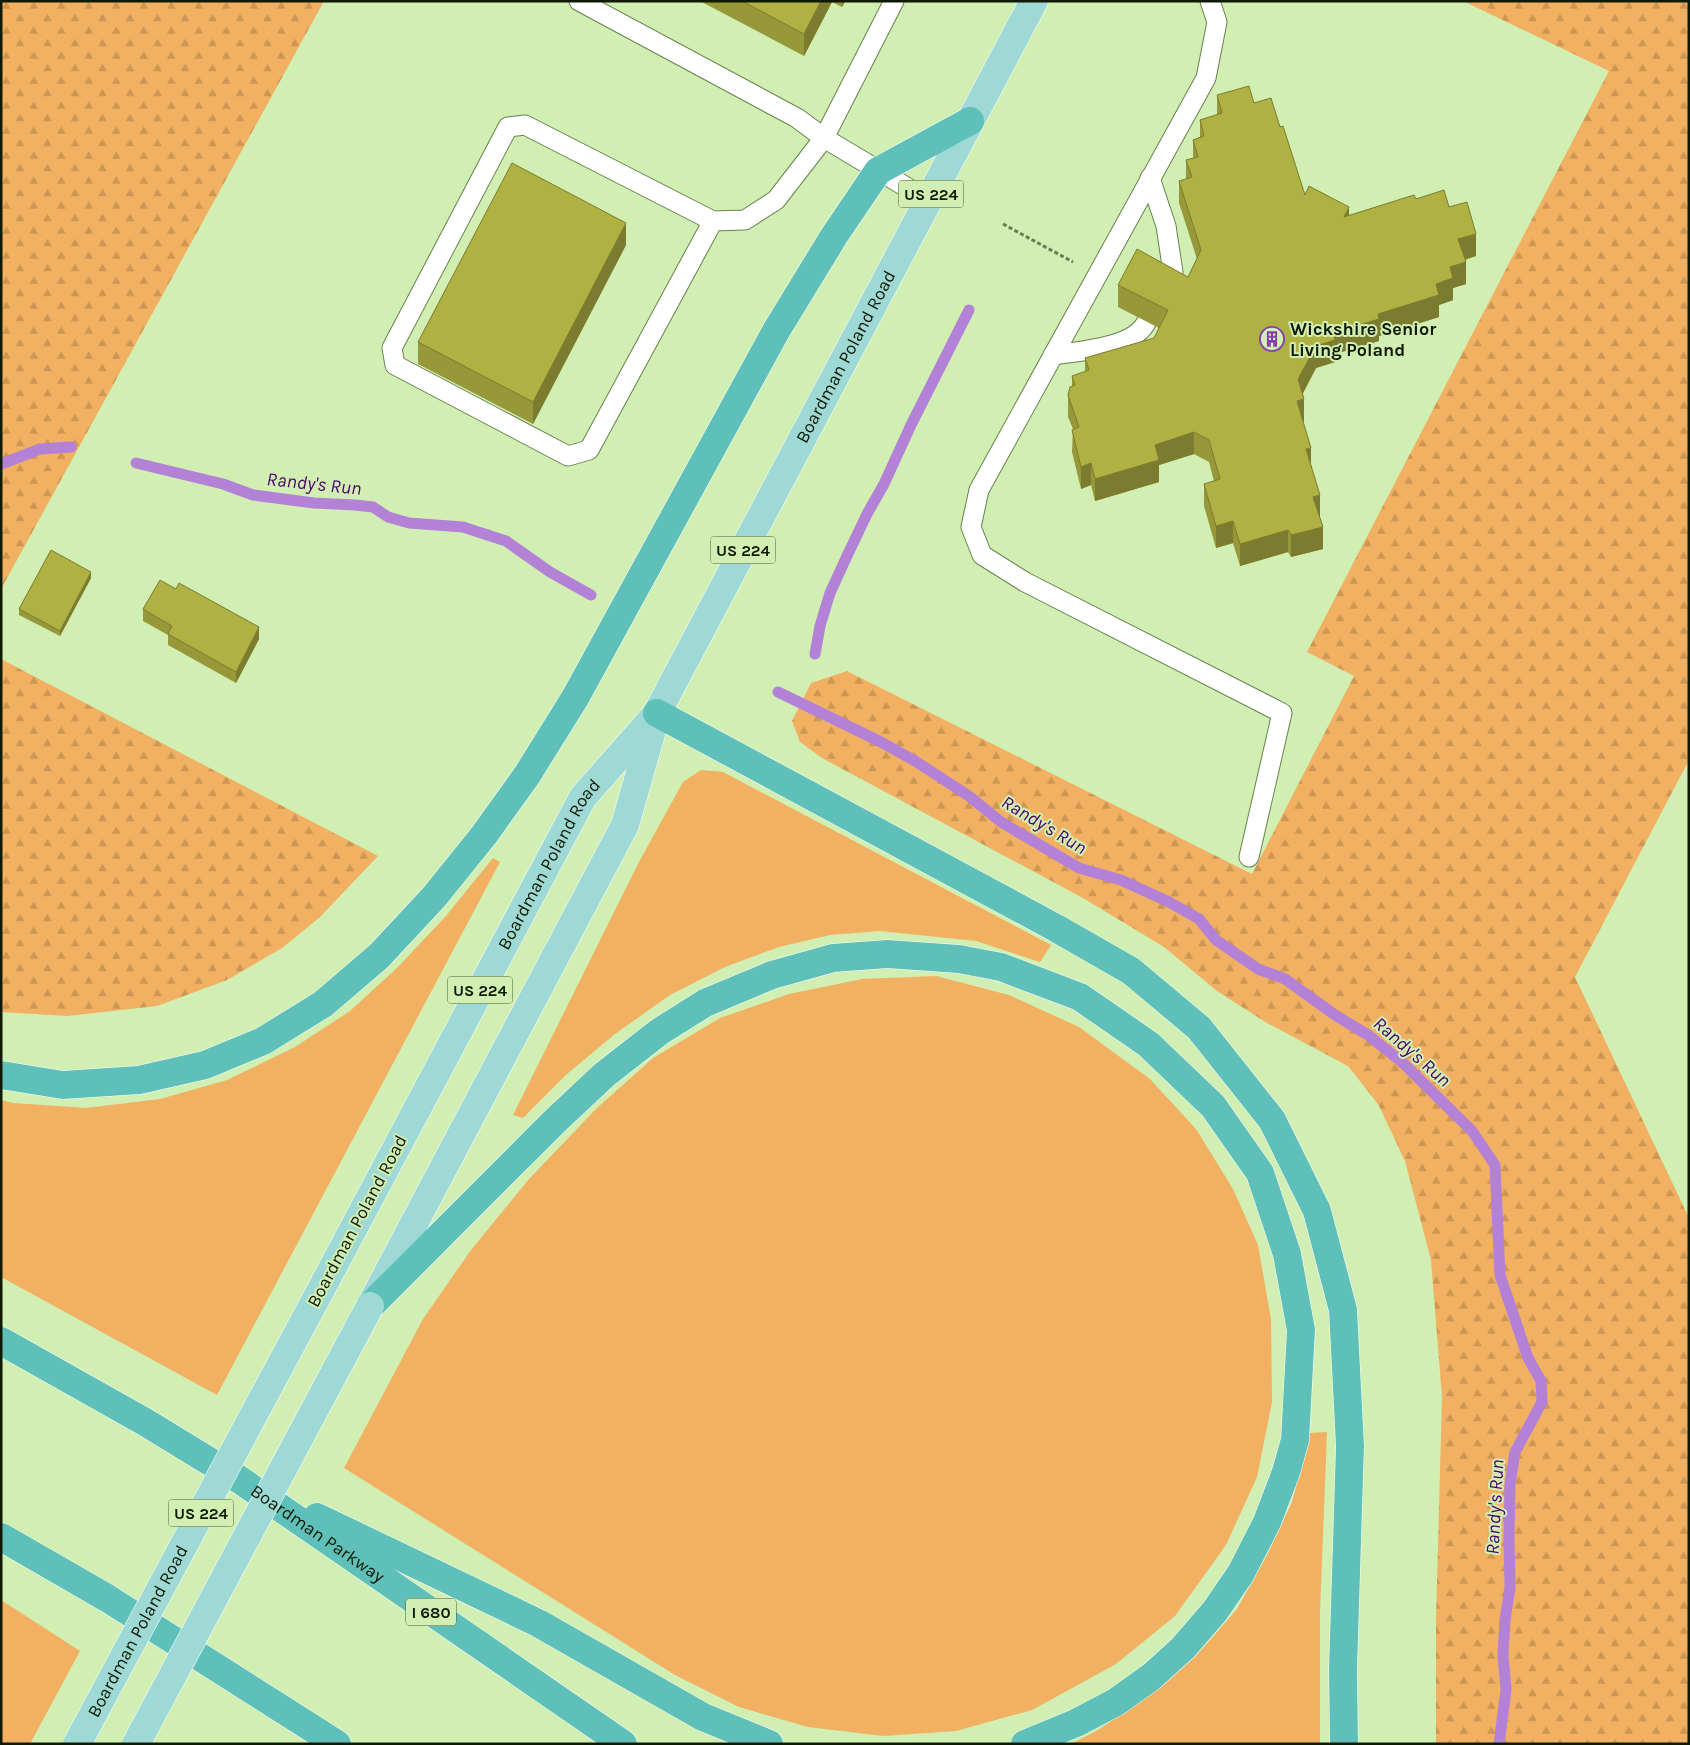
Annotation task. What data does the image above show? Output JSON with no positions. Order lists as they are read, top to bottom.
{
  "streets": {
    "highway": ["Boardman Parkway", "I 680"],
    "main road": ["US 224", "Boardman Poland Road"]
  },
  "water": ["Randy's Run"],
  "places": {
    "building": ["Wickshire Senior Living Poland"]
  }
}
